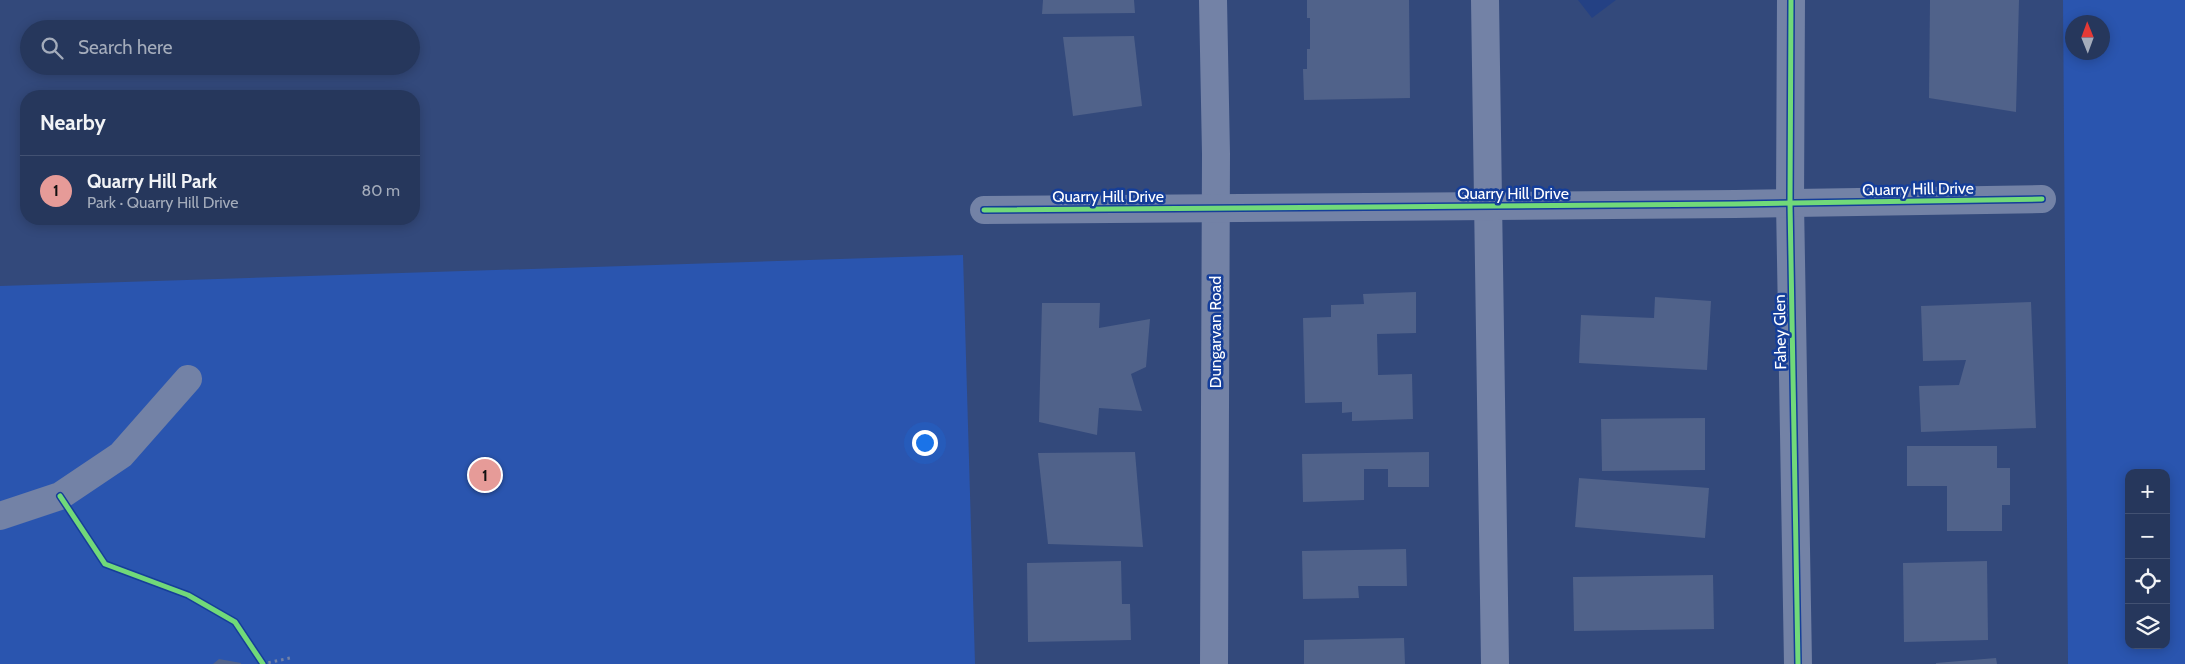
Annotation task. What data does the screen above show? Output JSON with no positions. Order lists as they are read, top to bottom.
{
  "streets": {
    "street": ["Quarry Hill Drive", "Dungarvan Road", "Fahey Glen"]
  },
  "crossings": [
    ["Quarry Hill Drive", "Dungarvan Road"],
    ["Quarry Hill Drive", "Fahey Glen"]
  ],
  "north": "top",
  "page": {
    "search": "Search here",
    "heading": "Nearby",
    "list": [
      {
        "mark": "1",
        "name": "Quarry Hill Park",
        "note": "Park · Quarry Hill Drive",
        "value": "80 m"
      }
    ],
    "pins": "1",
    "map_buttons": ["+", "−"]
  }
}
